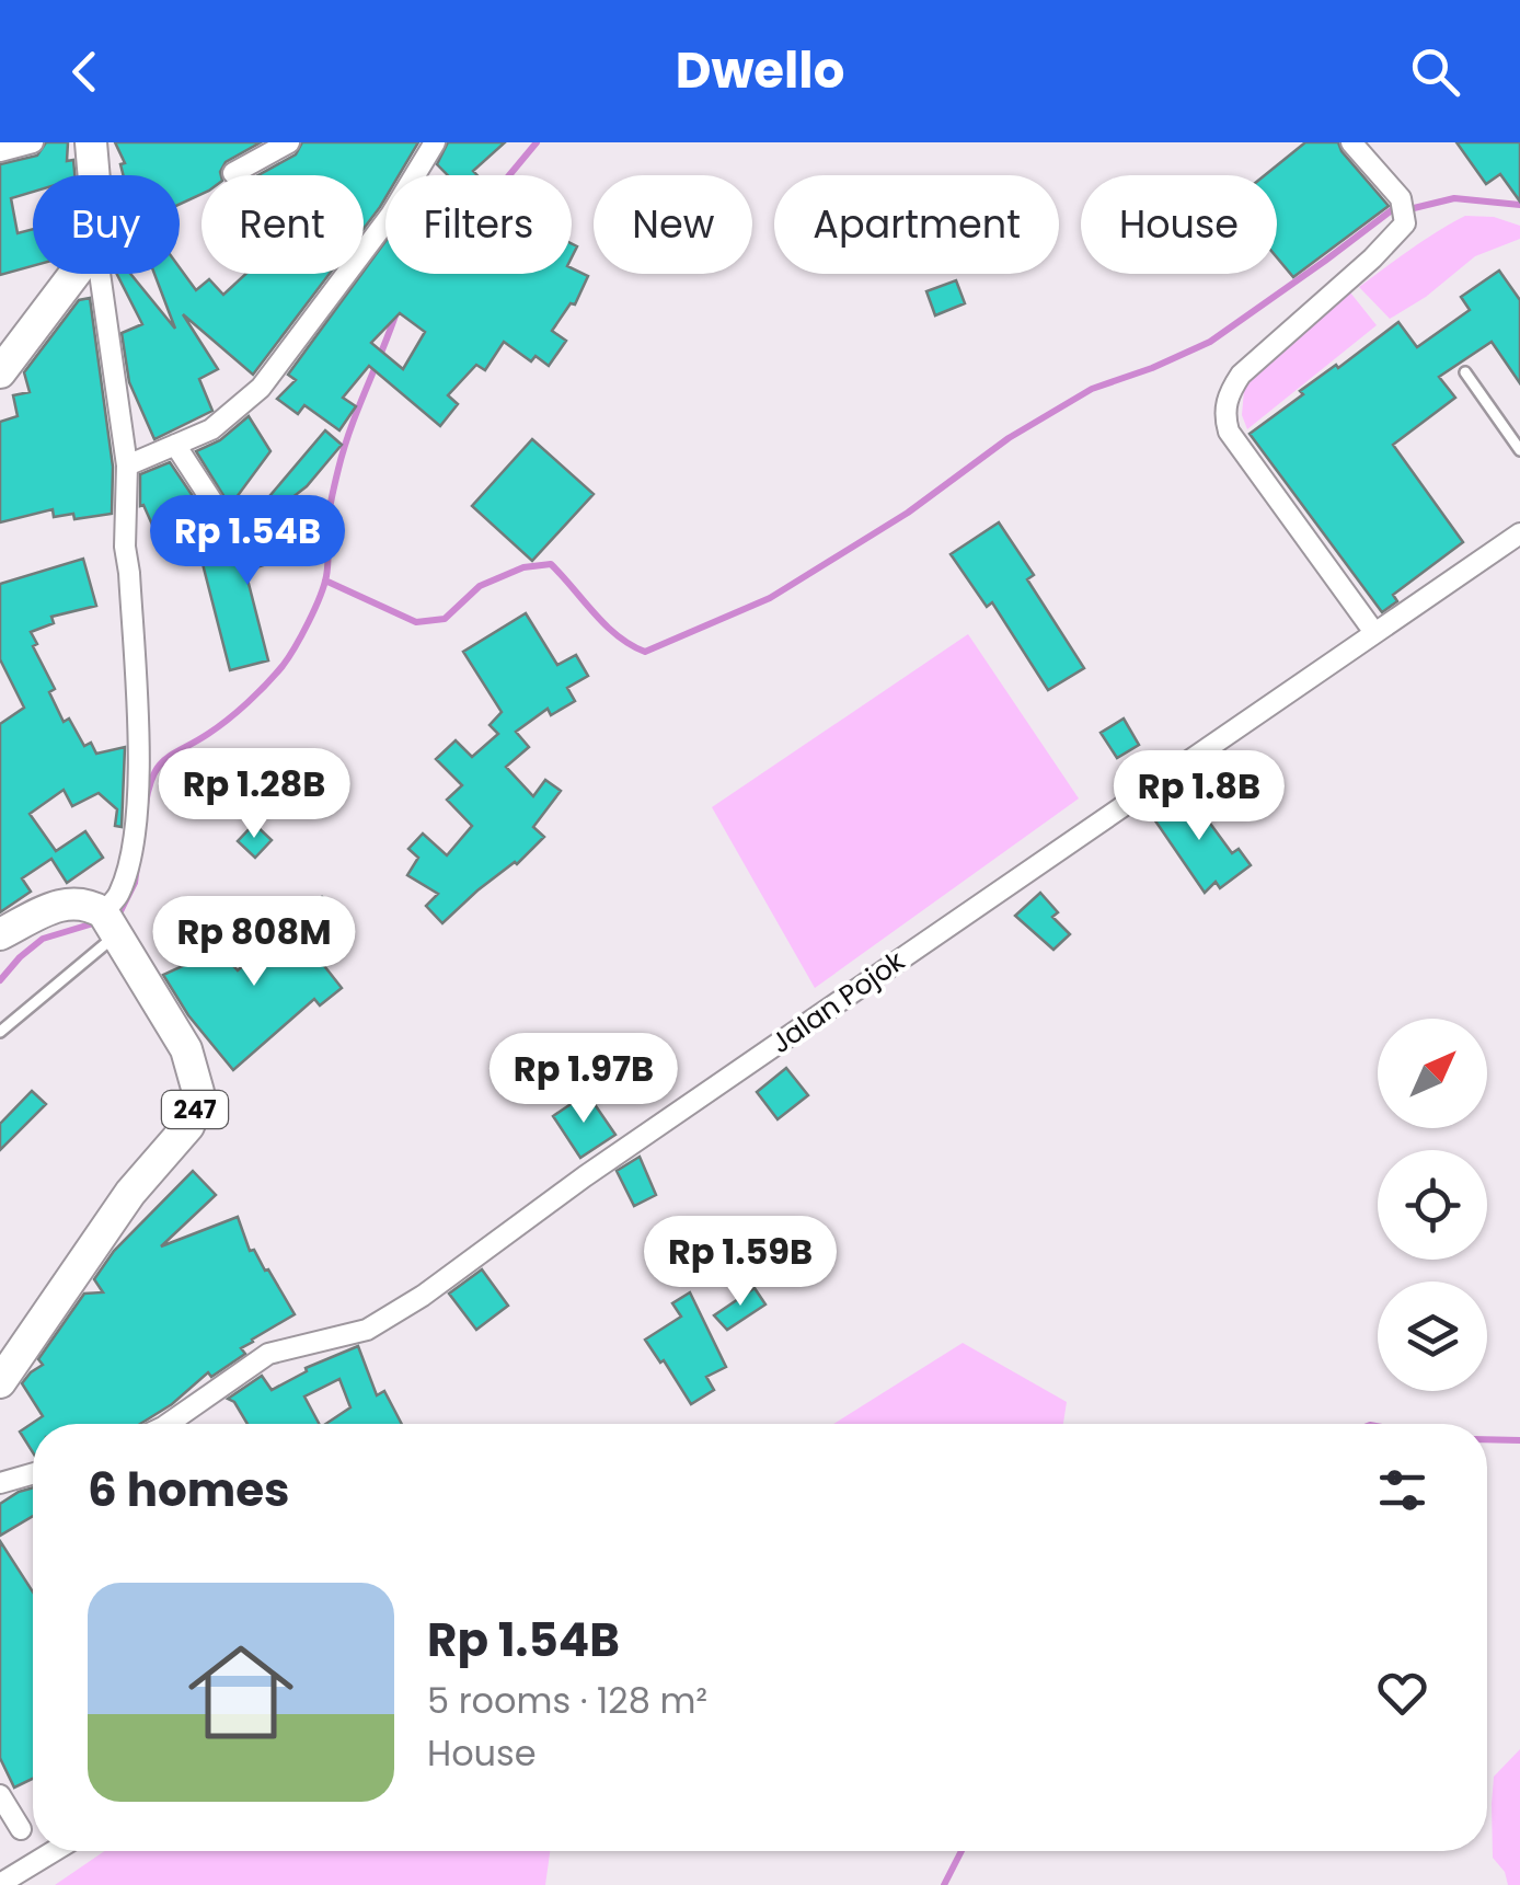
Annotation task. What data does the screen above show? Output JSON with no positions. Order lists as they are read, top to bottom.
{
  "streets": {
    "main road": ["247"],
    "street": ["Jalan Pojok"]
  },
  "north": "top right",
  "page": {
    "header": "Dwello",
    "chip": [
      "Buy",
      "Rent",
      "Filters",
      "New",
      "Apartment",
      "House"
    ],
    "price": [
      "Rp 1.54B",
      "Rp 1.28B",
      "Rp 1.8B",
      "Rp 808M",
      "Rp 1.97B",
      "Rp 1.59B"
    ],
    "heading": "6 homes",
    "list": [
      {
        "name": "Rp 1.54B",
        "note": "5 rooms · 128 m² · House"
      }
    ]
  }
}
